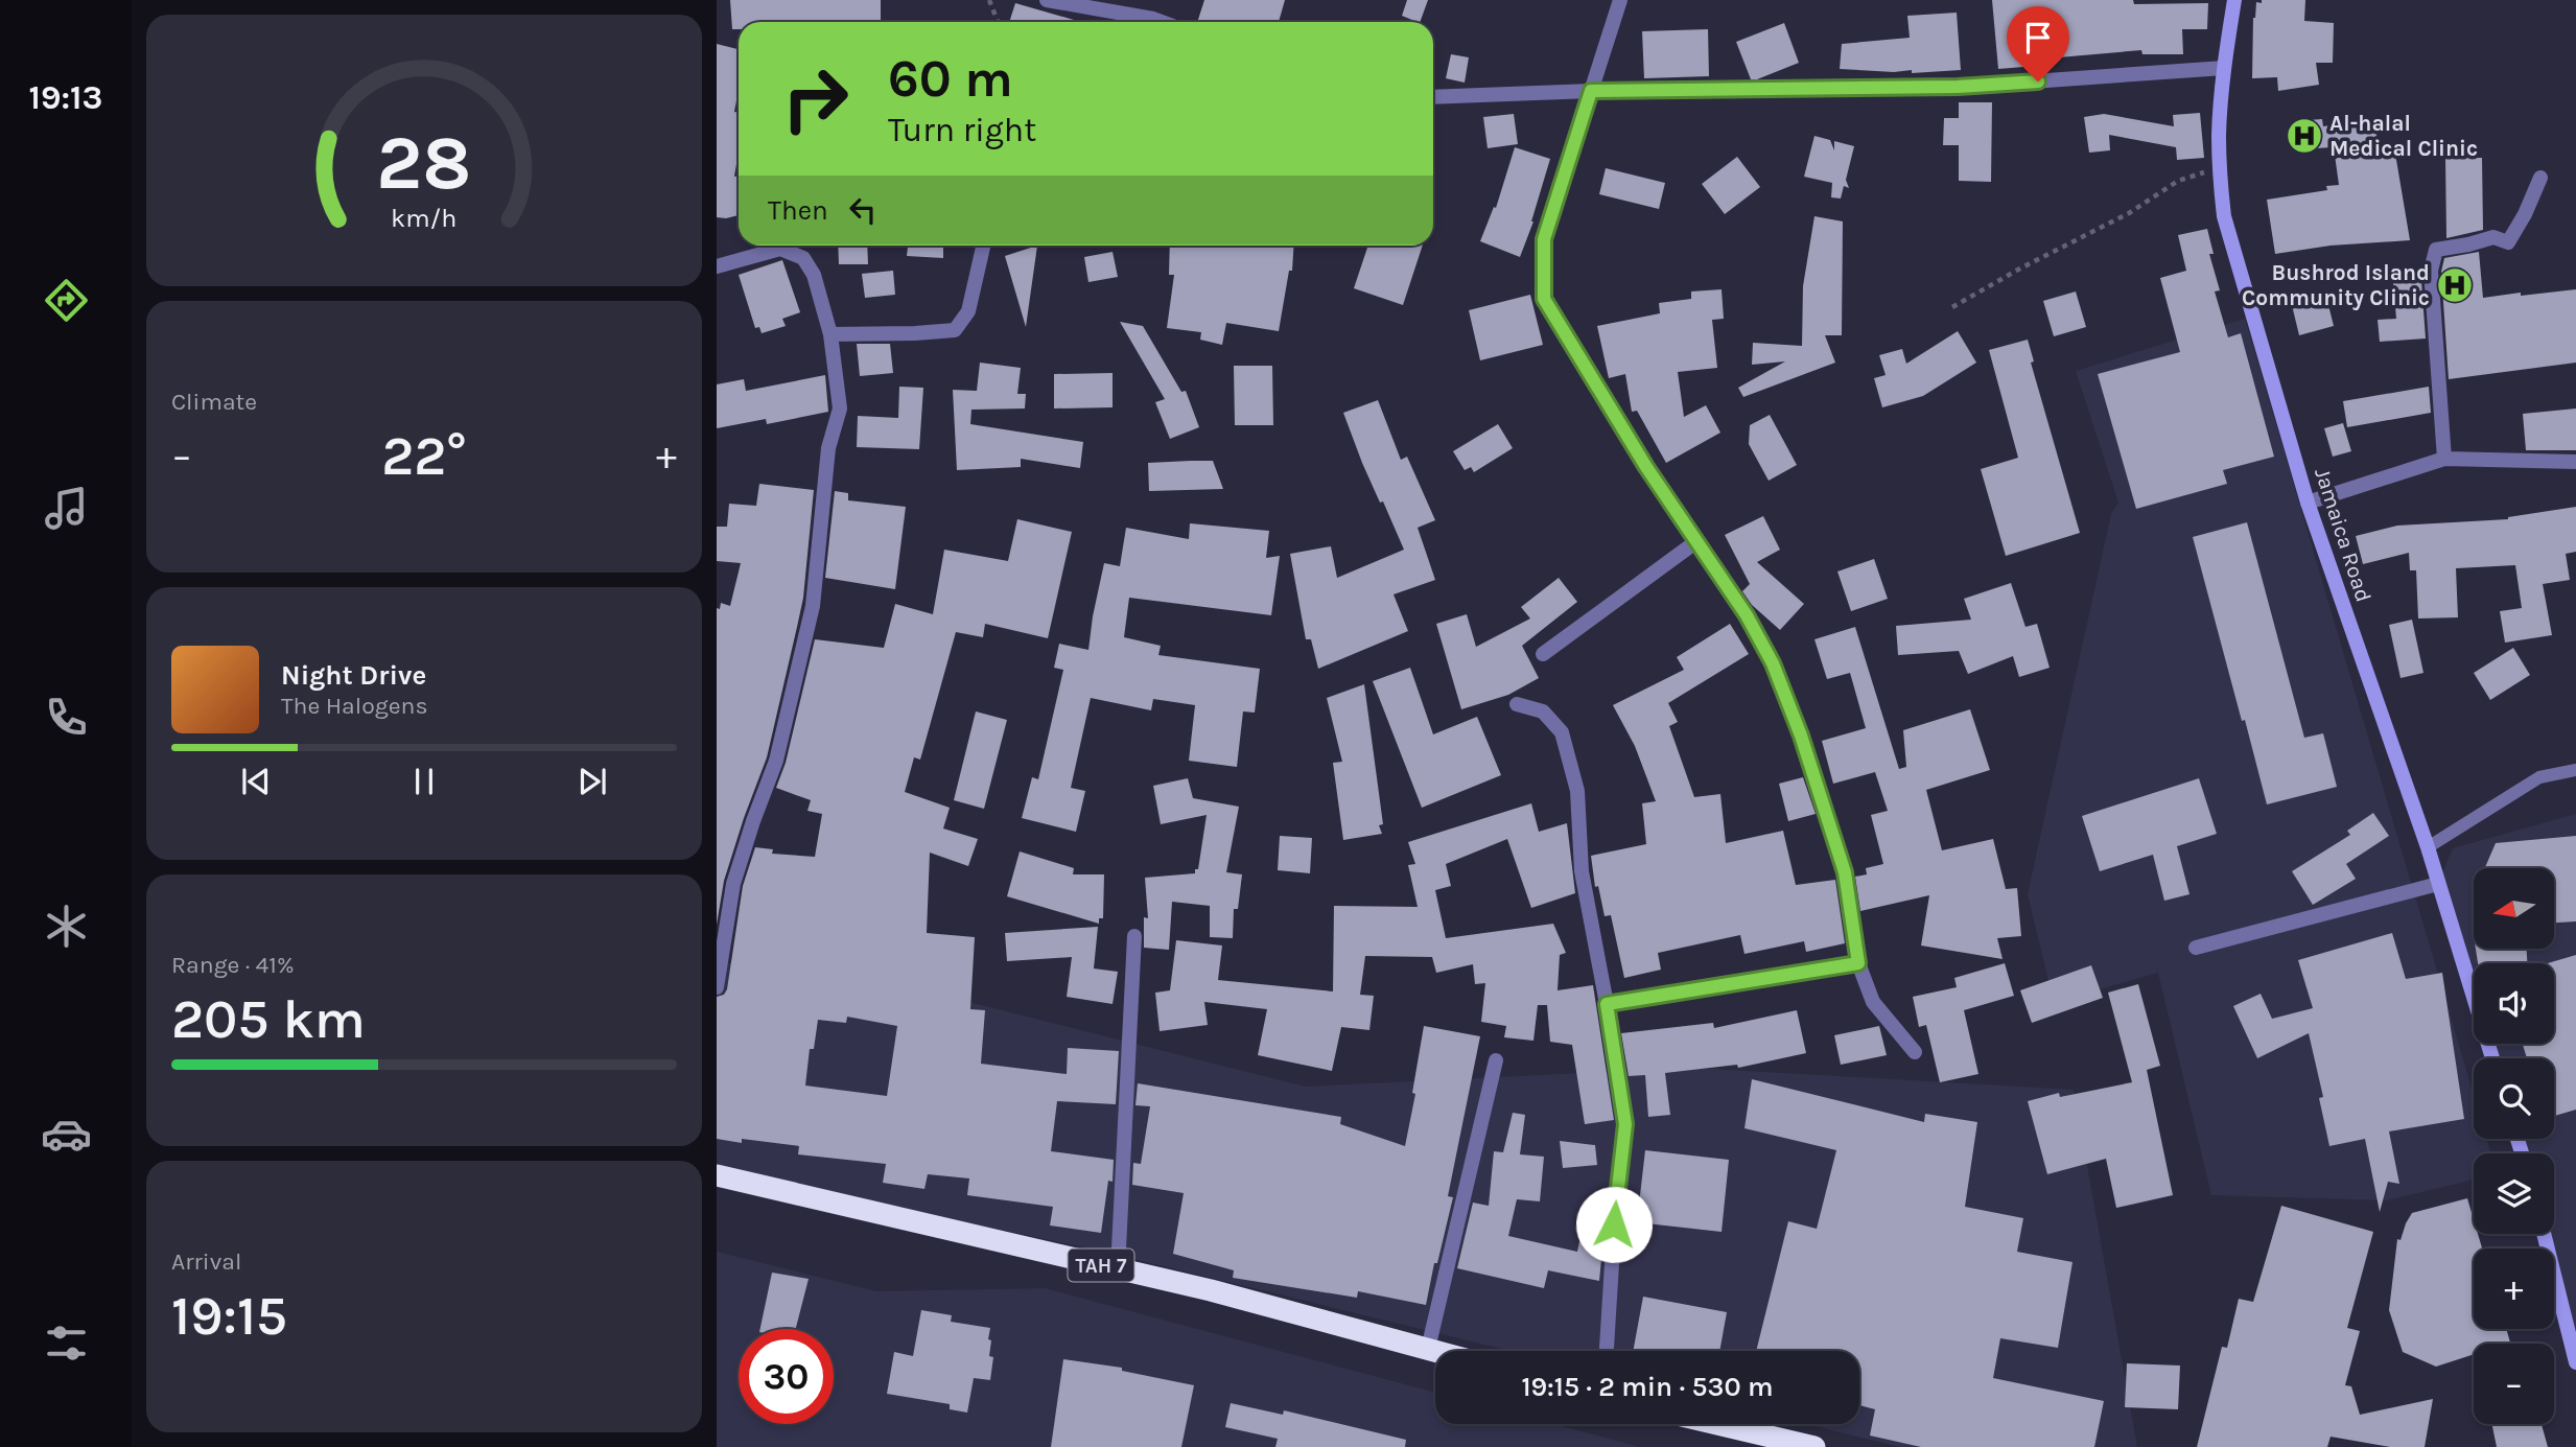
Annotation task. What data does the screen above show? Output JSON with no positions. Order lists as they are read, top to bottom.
{
  "streets": {
    "highway": ["TAH 7"],
    "street": ["Jamaica Road"]
  },
  "places": {
    "hospital": ["Al-halal Medical Clinic", "Bushrod Island Community Clinic"]
  },
  "north": "left",
  "page": {
    "tabs": "19:13",
    "turn": ["60 m", "Turn right"],
    "then": "Then",
    "tile": [
      "Climate",
      ["Range · 41%", "205 km"],
      ["Arrival", "19:15"]
    ],
    "heat": ["−", "22°", "+"],
    "song": ["Night Drive", "The Halogens"],
    "map_buttons": ["+", "−"],
    "limit": "30",
    "trip": "19:15 · 2 min · 530 m",
    "gauge": ["28", "km/h"]
  }
}
